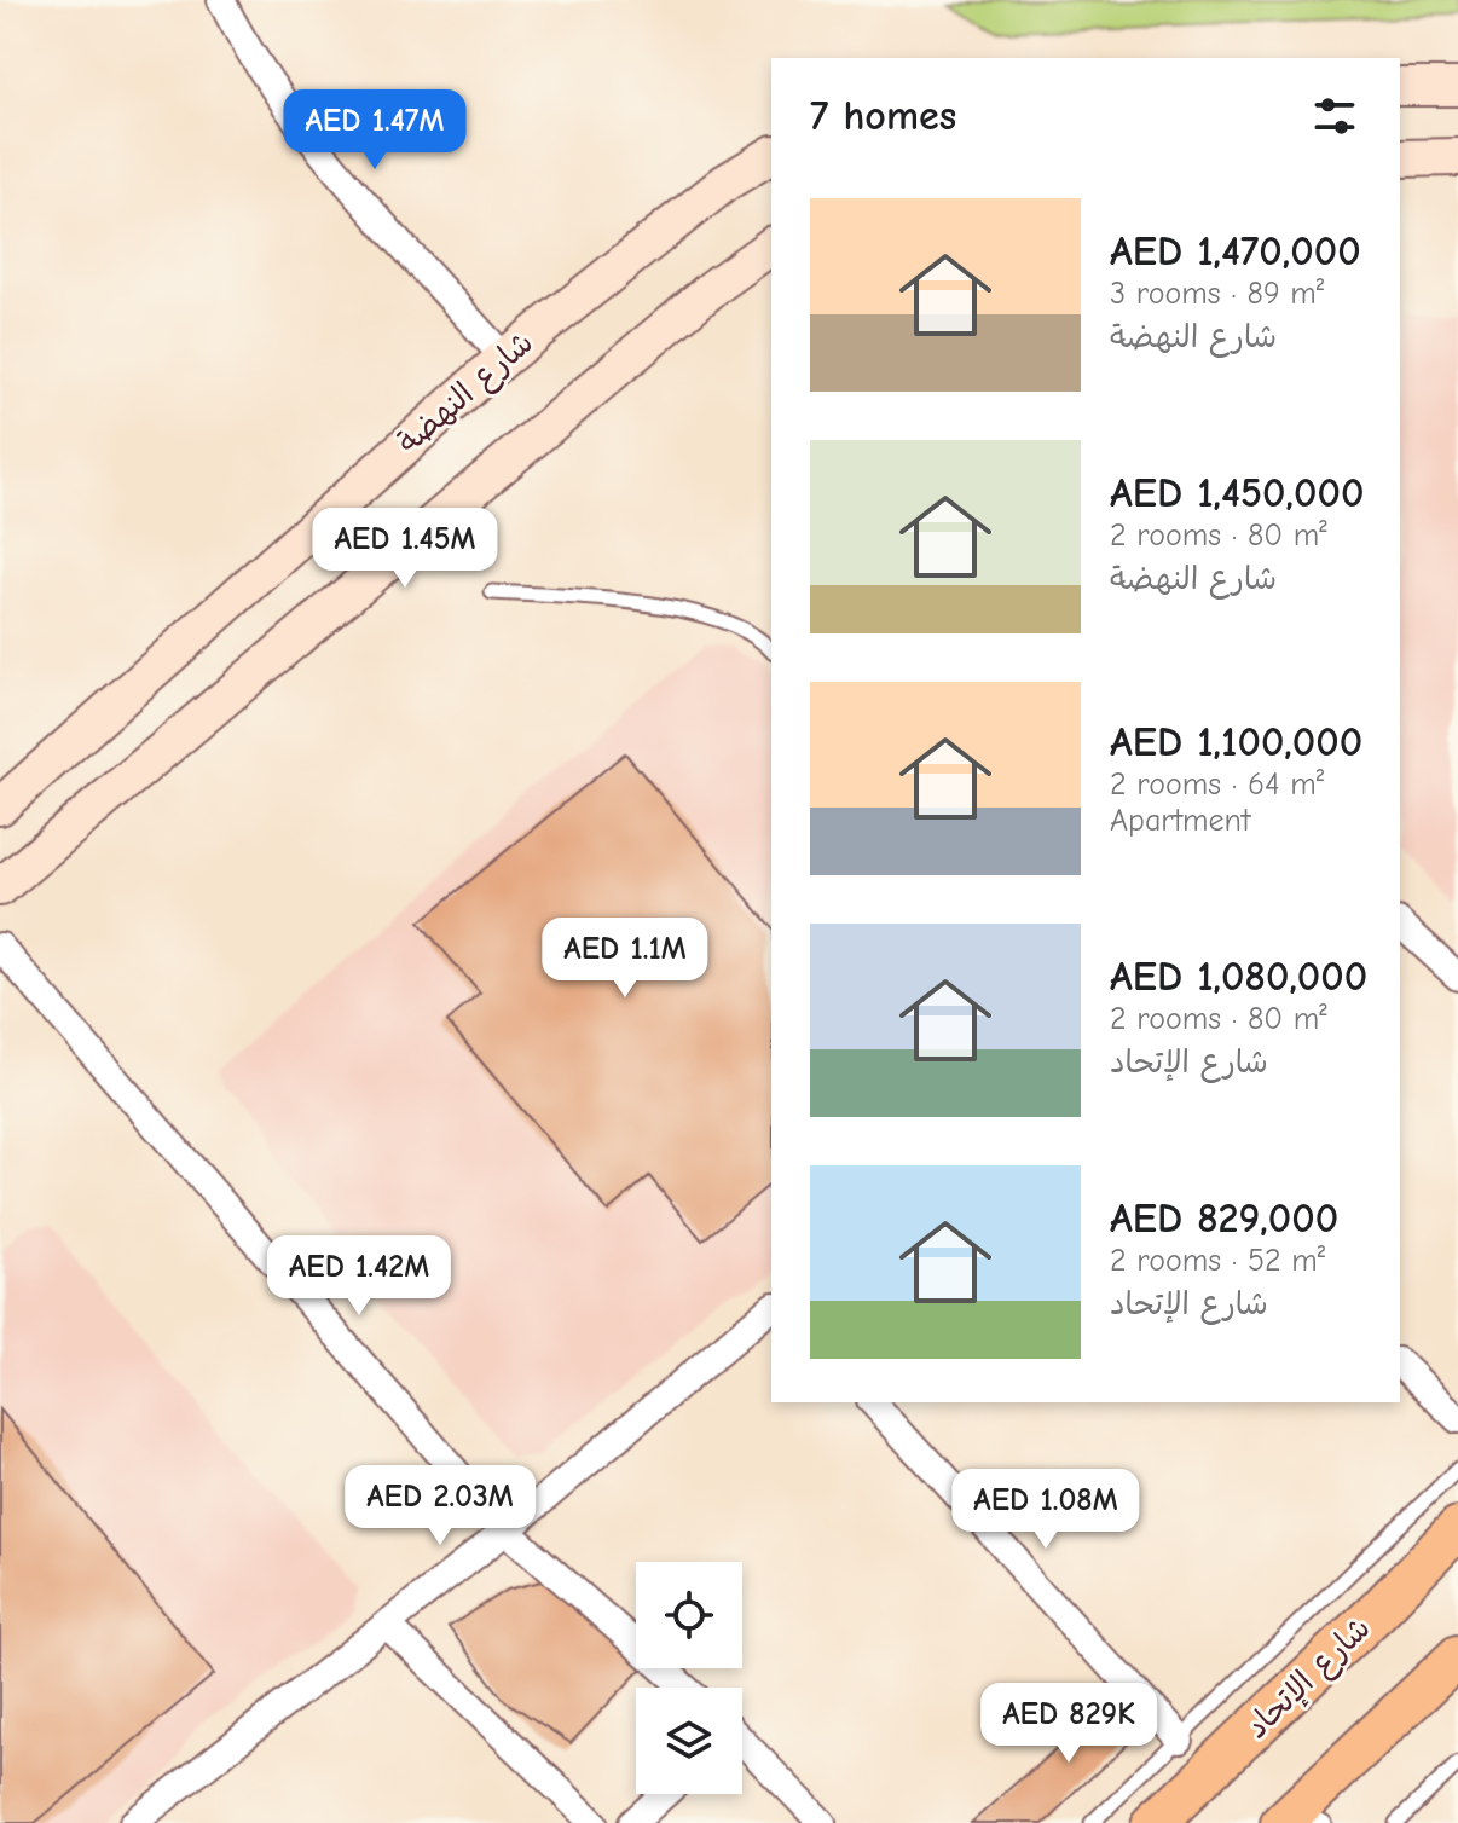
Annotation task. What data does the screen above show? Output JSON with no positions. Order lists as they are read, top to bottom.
{
  "streets": {
    "main road": ["شارع النهضة", "شارع الإتحاد"]
  },
  "page": {
    "heading": "7 homes",
    "price": [
      "AED 1.47M",
      "AED 1.45M",
      "AED 1.1M",
      "AED 1.42M",
      "AED 2.03M",
      "AED 1.08M",
      "AED 829K"
    ],
    "list": [
      {
        "name": "AED 1,470,000",
        "note": "3 rooms · 89 m² · شارع النهضة"
      },
      {
        "name": "AED 1,450,000",
        "note": "2 rooms · 80 m² · شارع النهضة"
      },
      {
        "name": "AED 1,100,000",
        "note": "2 rooms · 64 m² · Apartment"
      },
      {
        "name": "AED 1,080,000",
        "note": "2 rooms · 80 m² · شارع الإتحاد"
      },
      {
        "name": "AED 829,000",
        "note": "2 rooms · 52 m² · شارع الإتحاد"
      }
    ]
  }
}
